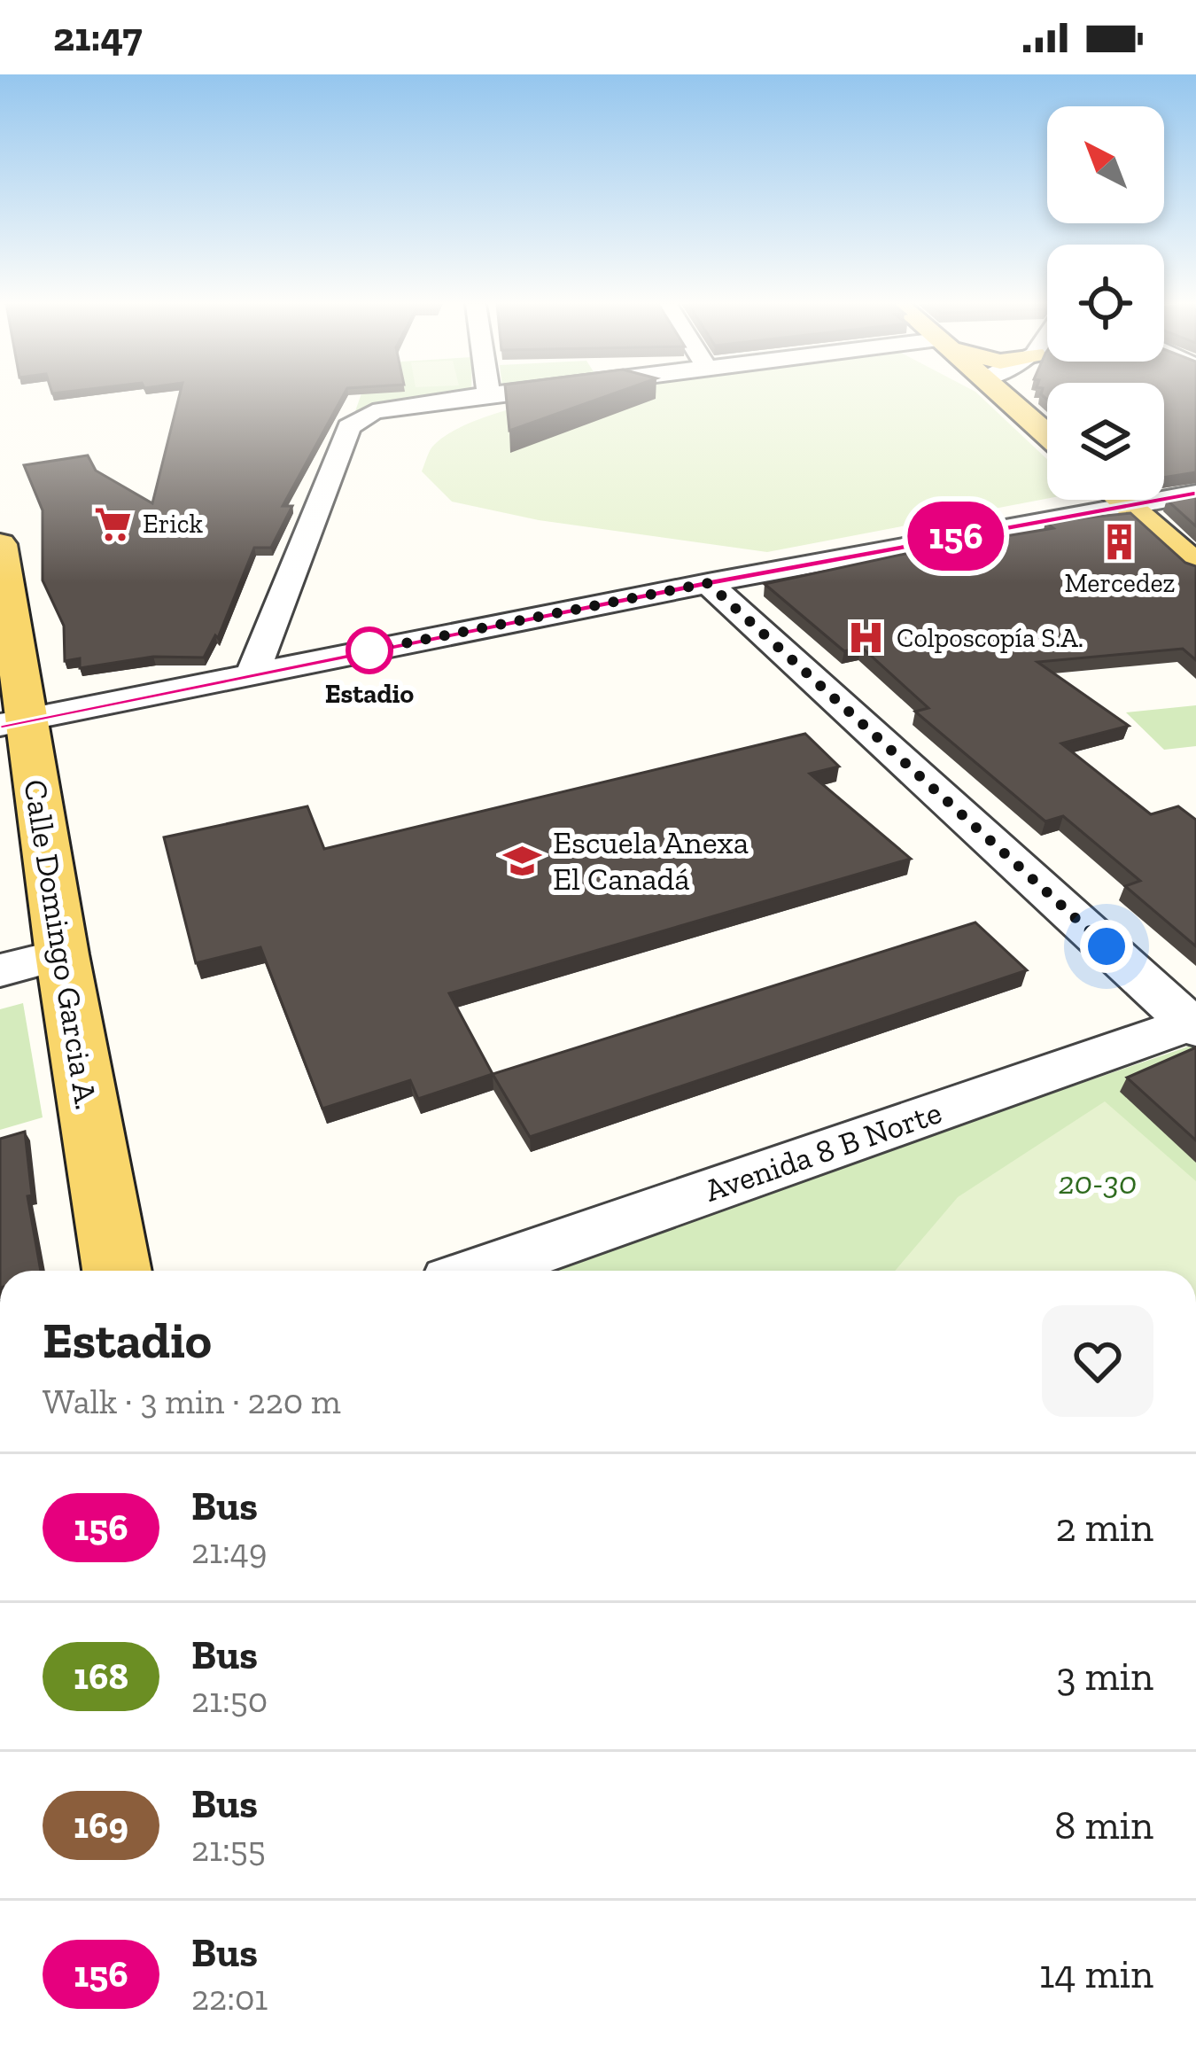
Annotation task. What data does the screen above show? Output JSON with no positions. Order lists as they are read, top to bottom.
{
  "streets": {
    "main road": ["Calle Domingo Garcia A."],
    "street": ["Avenida 8 B Norte"]
  },
  "parks": ["20-30"],
  "places": {
    "supermarket": ["Erick"],
    "building": ["Mercedez"],
    "hospital": ["Colposcopía S.A."],
    "other": ["Estadio"],
    "school or university": ["Escuela Anexa El Canadá"]
  },
  "lines": ["bus line 156"],
  "north": "top left",
  "page": {
    "status": "21:47",
    "on_map": "156",
    "heading": ["Estadio", "Walk · 3 min · 220 m"],
    "list": [
      {
        "mark": "156",
        "name": "Bus",
        "note": "21:49",
        "value": "2 min"
      },
      {
        "mark": "168",
        "name": "Bus",
        "note": "21:50",
        "value": "3 min"
      },
      {
        "mark": "169",
        "name": "Bus",
        "note": "21:55",
        "value": "8 min"
      },
      {
        "mark": "156",
        "name": "Bus",
        "note": "22:01",
        "value": "14 min"
      }
    ]
  }
}
